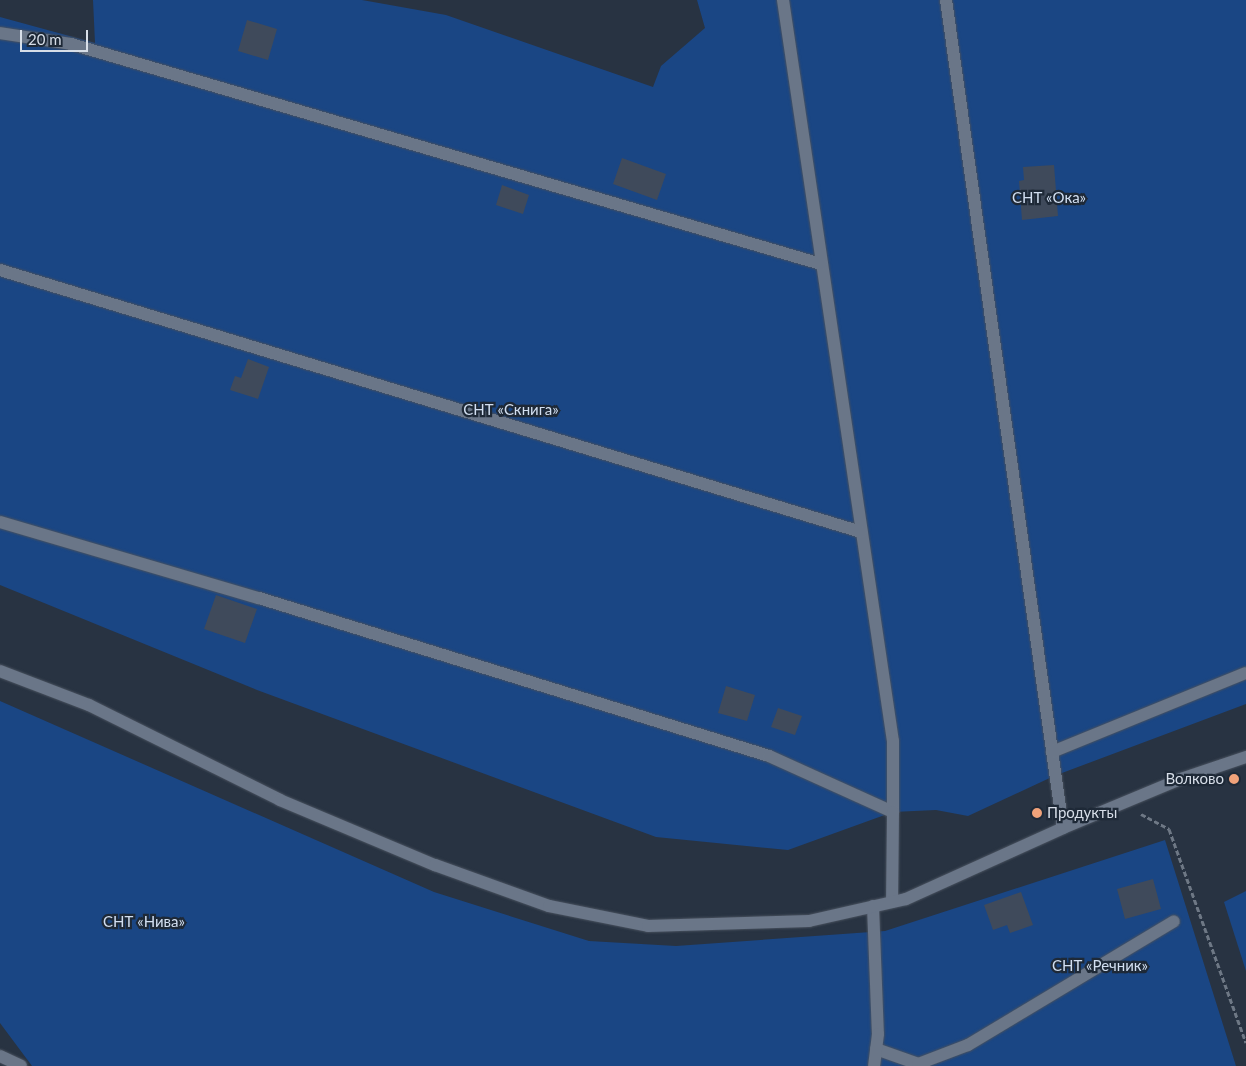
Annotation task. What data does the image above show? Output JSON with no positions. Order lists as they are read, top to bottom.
{
  "parks": [
    "СНТ «Ока»",
    "СНТ «Скнига»",
    "СНТ «Нива»",
    "СНТ «Речник»"
  ],
  "places": ["Волково", "Продукты"],
  "scale_bar": "20 m"
}
